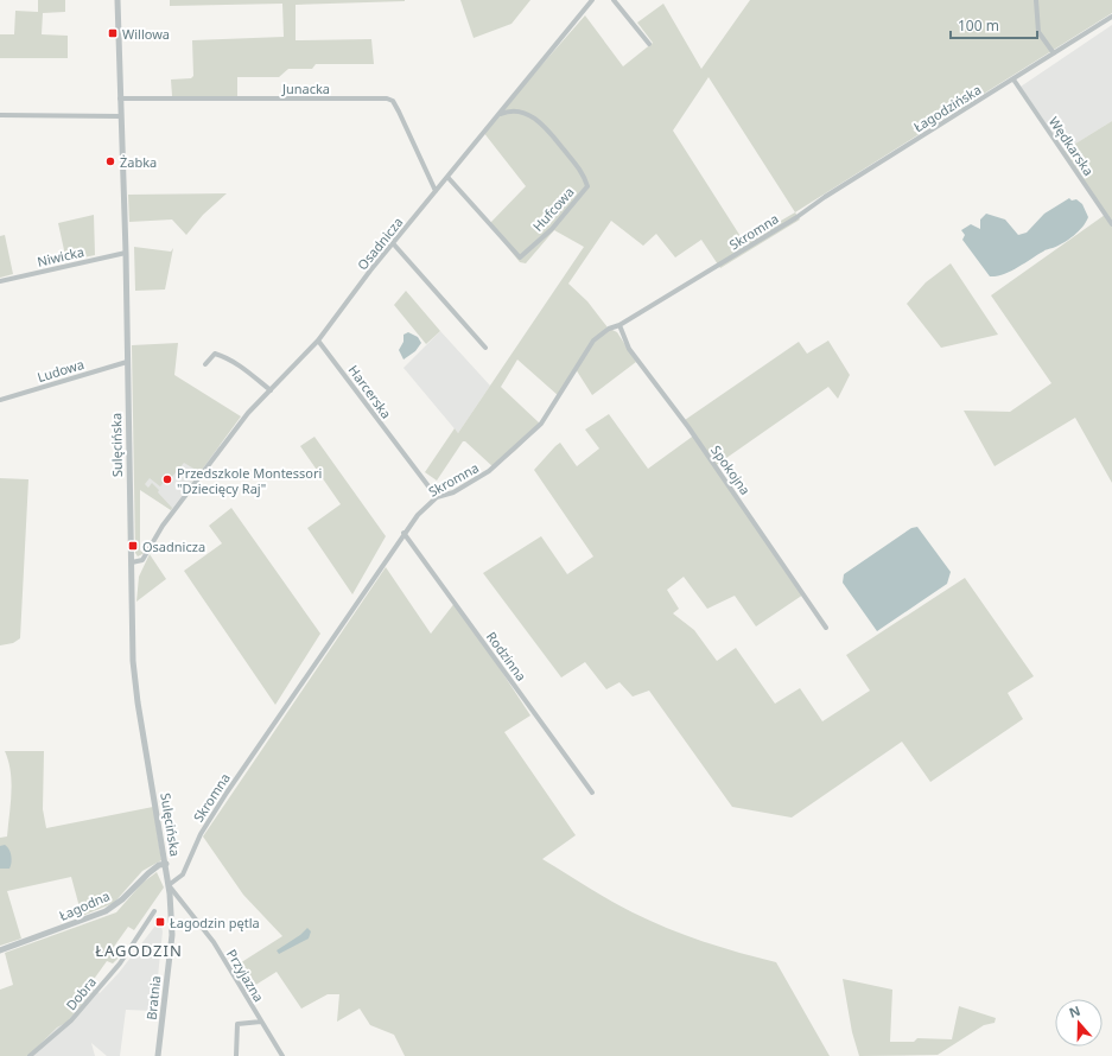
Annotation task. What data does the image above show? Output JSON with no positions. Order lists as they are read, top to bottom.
{
  "streets": {
    "street": [
      "Junacka",
      "Łagodzińska",
      "Wędkarska",
      "Hufcowa",
      "Skromna",
      "Osadnicza",
      "Niwicka",
      "Ludowa",
      "Harcerska",
      "Sulęcińska",
      "Spokojna",
      "Rodzinna",
      "Łagodna",
      "Przyjazna",
      "Dobra",
      "Bratnia"
    ]
  },
  "crossings": [
    ["Junacka", "Osadnicza"],
    ["Junacka", "Sulęcińska"],
    ["Łagodzińska", "Wędkarska"],
    ["Łagodzińska", "Skromna"],
    ["Hufcowa", "Osadnicza"],
    ["Skromna", "Harcerska"],
    ["Skromna", "Sulęcińska"],
    ["Skromna", "Spokojna"],
    ["Skromna", "Rodzinna"],
    ["Skromna", "Przyjazna"],
    ["Osadnicza", "Harcerska"],
    ["Osadnicza", "Sulęcińska"],
    ["Niwicka", "Sulęcińska"],
    ["Ludowa", "Sulęcińska"],
    ["Sulęcińska", "Łagodna"],
    ["Sulęcińska", "Przyjazna"],
    ["Sulęcińska", "Bratnia"]
  ],
  "districts": ["ŁAGODZIN"],
  "places": {
    "transit": ["Willowa", "Osadnicza", "Łagodzin pętla"],
    "other": ["Żabka", "Przedszkole Montessori \"Dziecięcy Raj\""]
  },
  "scale_bar": "100 m",
  "north": "top"
}
